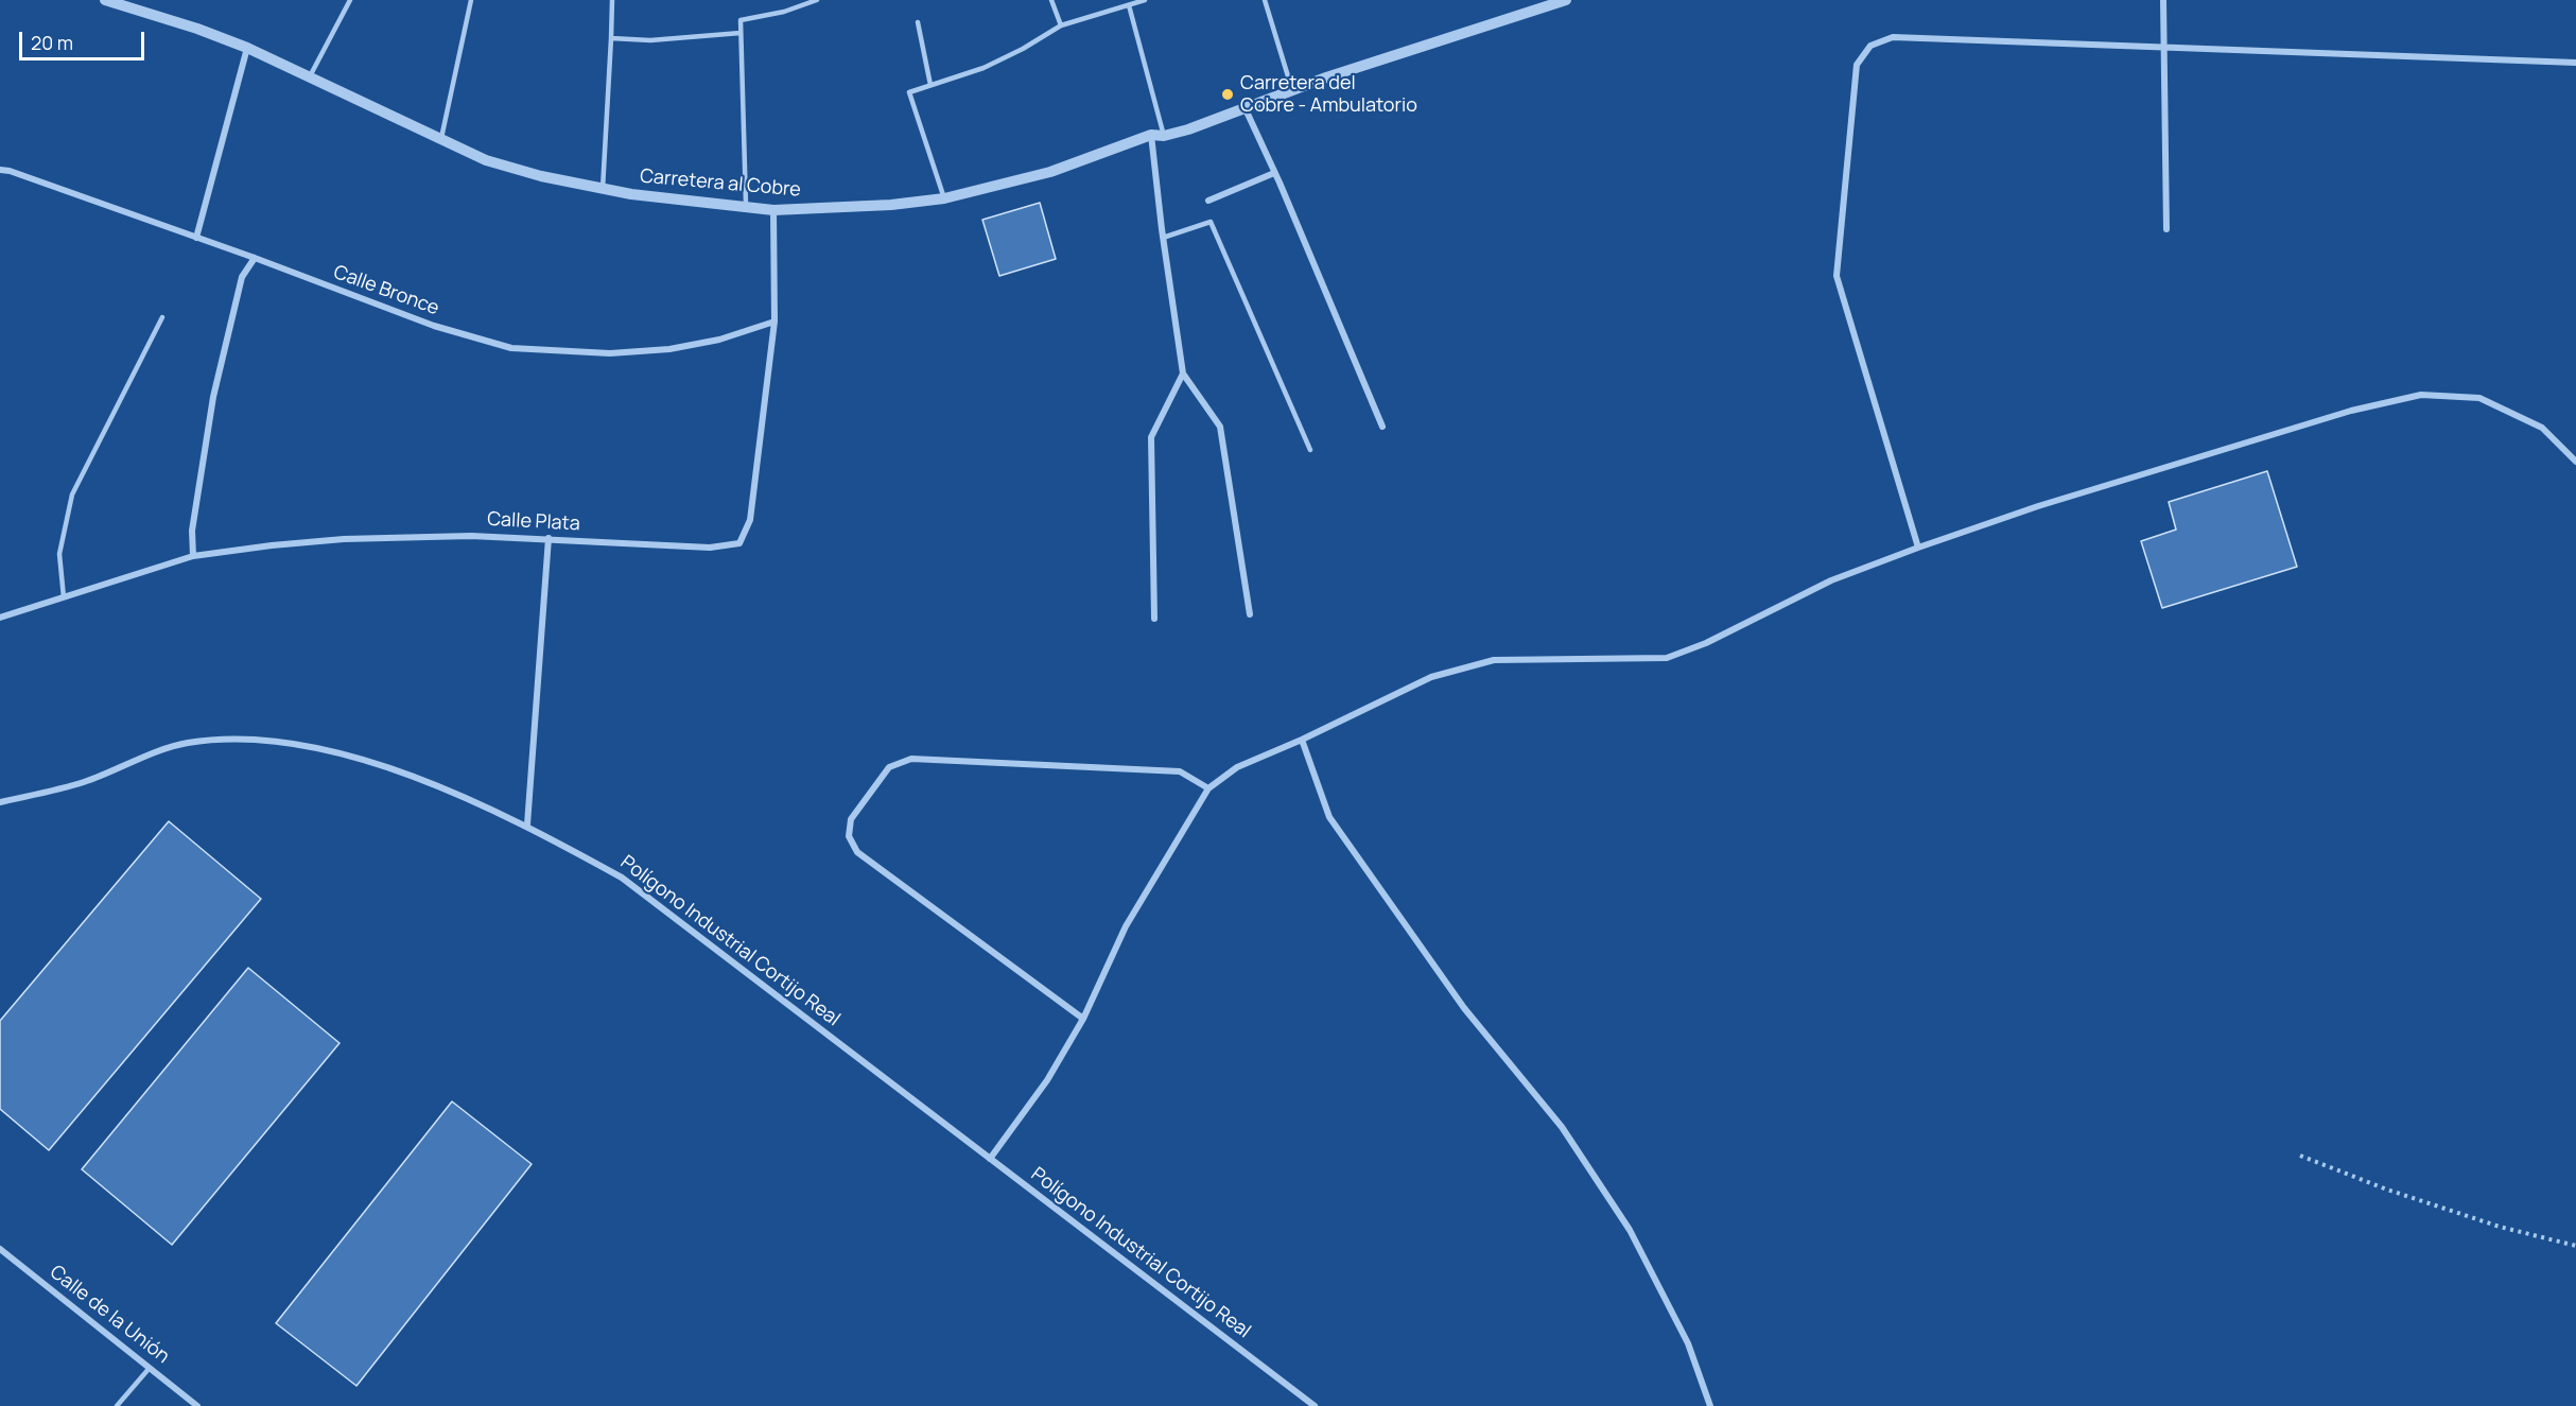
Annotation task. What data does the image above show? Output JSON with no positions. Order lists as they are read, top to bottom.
{
  "streets": {
    "street": [
      "Carretera al Cobre",
      "Calle Bronce",
      "Calle Plata",
      "Polígono Industrial Cortijo Real",
      "Calle de la Unión"
    ]
  },
  "crossings": [
    ["Carretera al Cobre", "Calle Plata"],
    ["Calle Bronce", "Calle Plata"]
  ],
  "places": ["Carretera del Cobre - Ambulatorio"],
  "scale_bar": "20 m"
}
